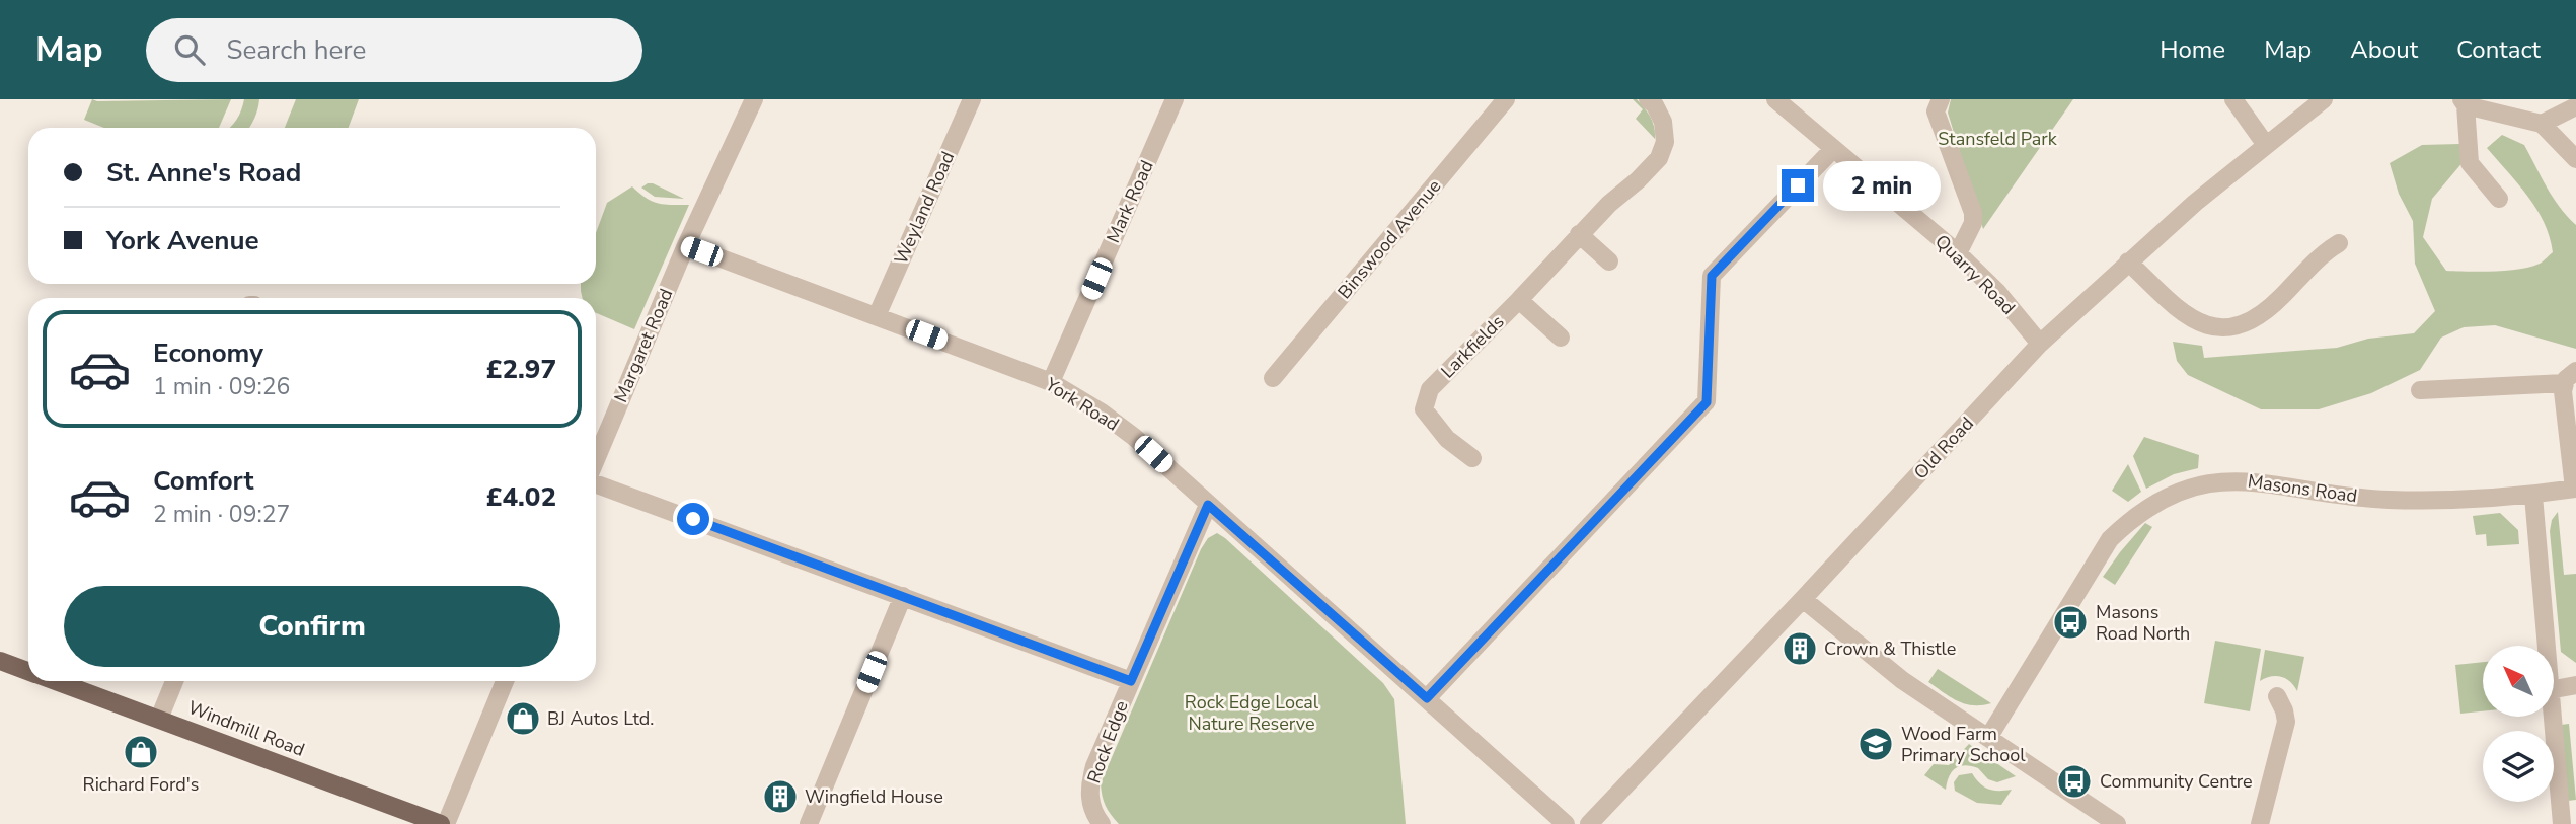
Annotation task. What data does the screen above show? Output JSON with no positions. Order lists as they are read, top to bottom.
{
  "streets": {
    "main road": ["Windmill Road"],
    "street": [
      "Mark Road",
      "Weyland Road",
      "Binswood Avenue",
      "Quarry Road",
      "Margaret Road",
      "Larkfields",
      "York Road",
      "Old Road",
      "Masons Road",
      "Rock Edge"
    ]
  },
  "crossings": [
    ["Mark Road", "York Road"],
    ["Weyland Road", "York Road"],
    ["Quarry Road", "Old Road"],
    ["Margaret Road", "York Road"],
    ["York Road", "Rock Edge"]
  ],
  "parks": ["Stansfeld Park", "Rock Edge Local Nature Reserve"],
  "places": {
    "bus stop": ["Masons Road North", "Community Centre"],
    "building": ["Crown & Thistle", "Wingfield House"],
    "shop": ["BJ Autos Ltd.", "Richard Ford's"],
    "school or university": ["Wood Farm Primary School"]
  },
  "north": "top left",
  "page": {
    "header": "Map",
    "search": "Search here",
    "nav": [
      "Home",
      "Map",
      "About",
      "Contact"
    ],
    "banner": ["St. Anne's Road", "York Avenue"],
    "bubble": "2 min",
    "list": [
      {
        "name": "Economy",
        "note": "1 min · 09:26",
        "value": "£2.97"
      },
      {
        "name": "Comfort",
        "note": "2 min · 09:27",
        "value": "£4.02"
      }
    ],
    "buttons": "Confirm"
  }
}
